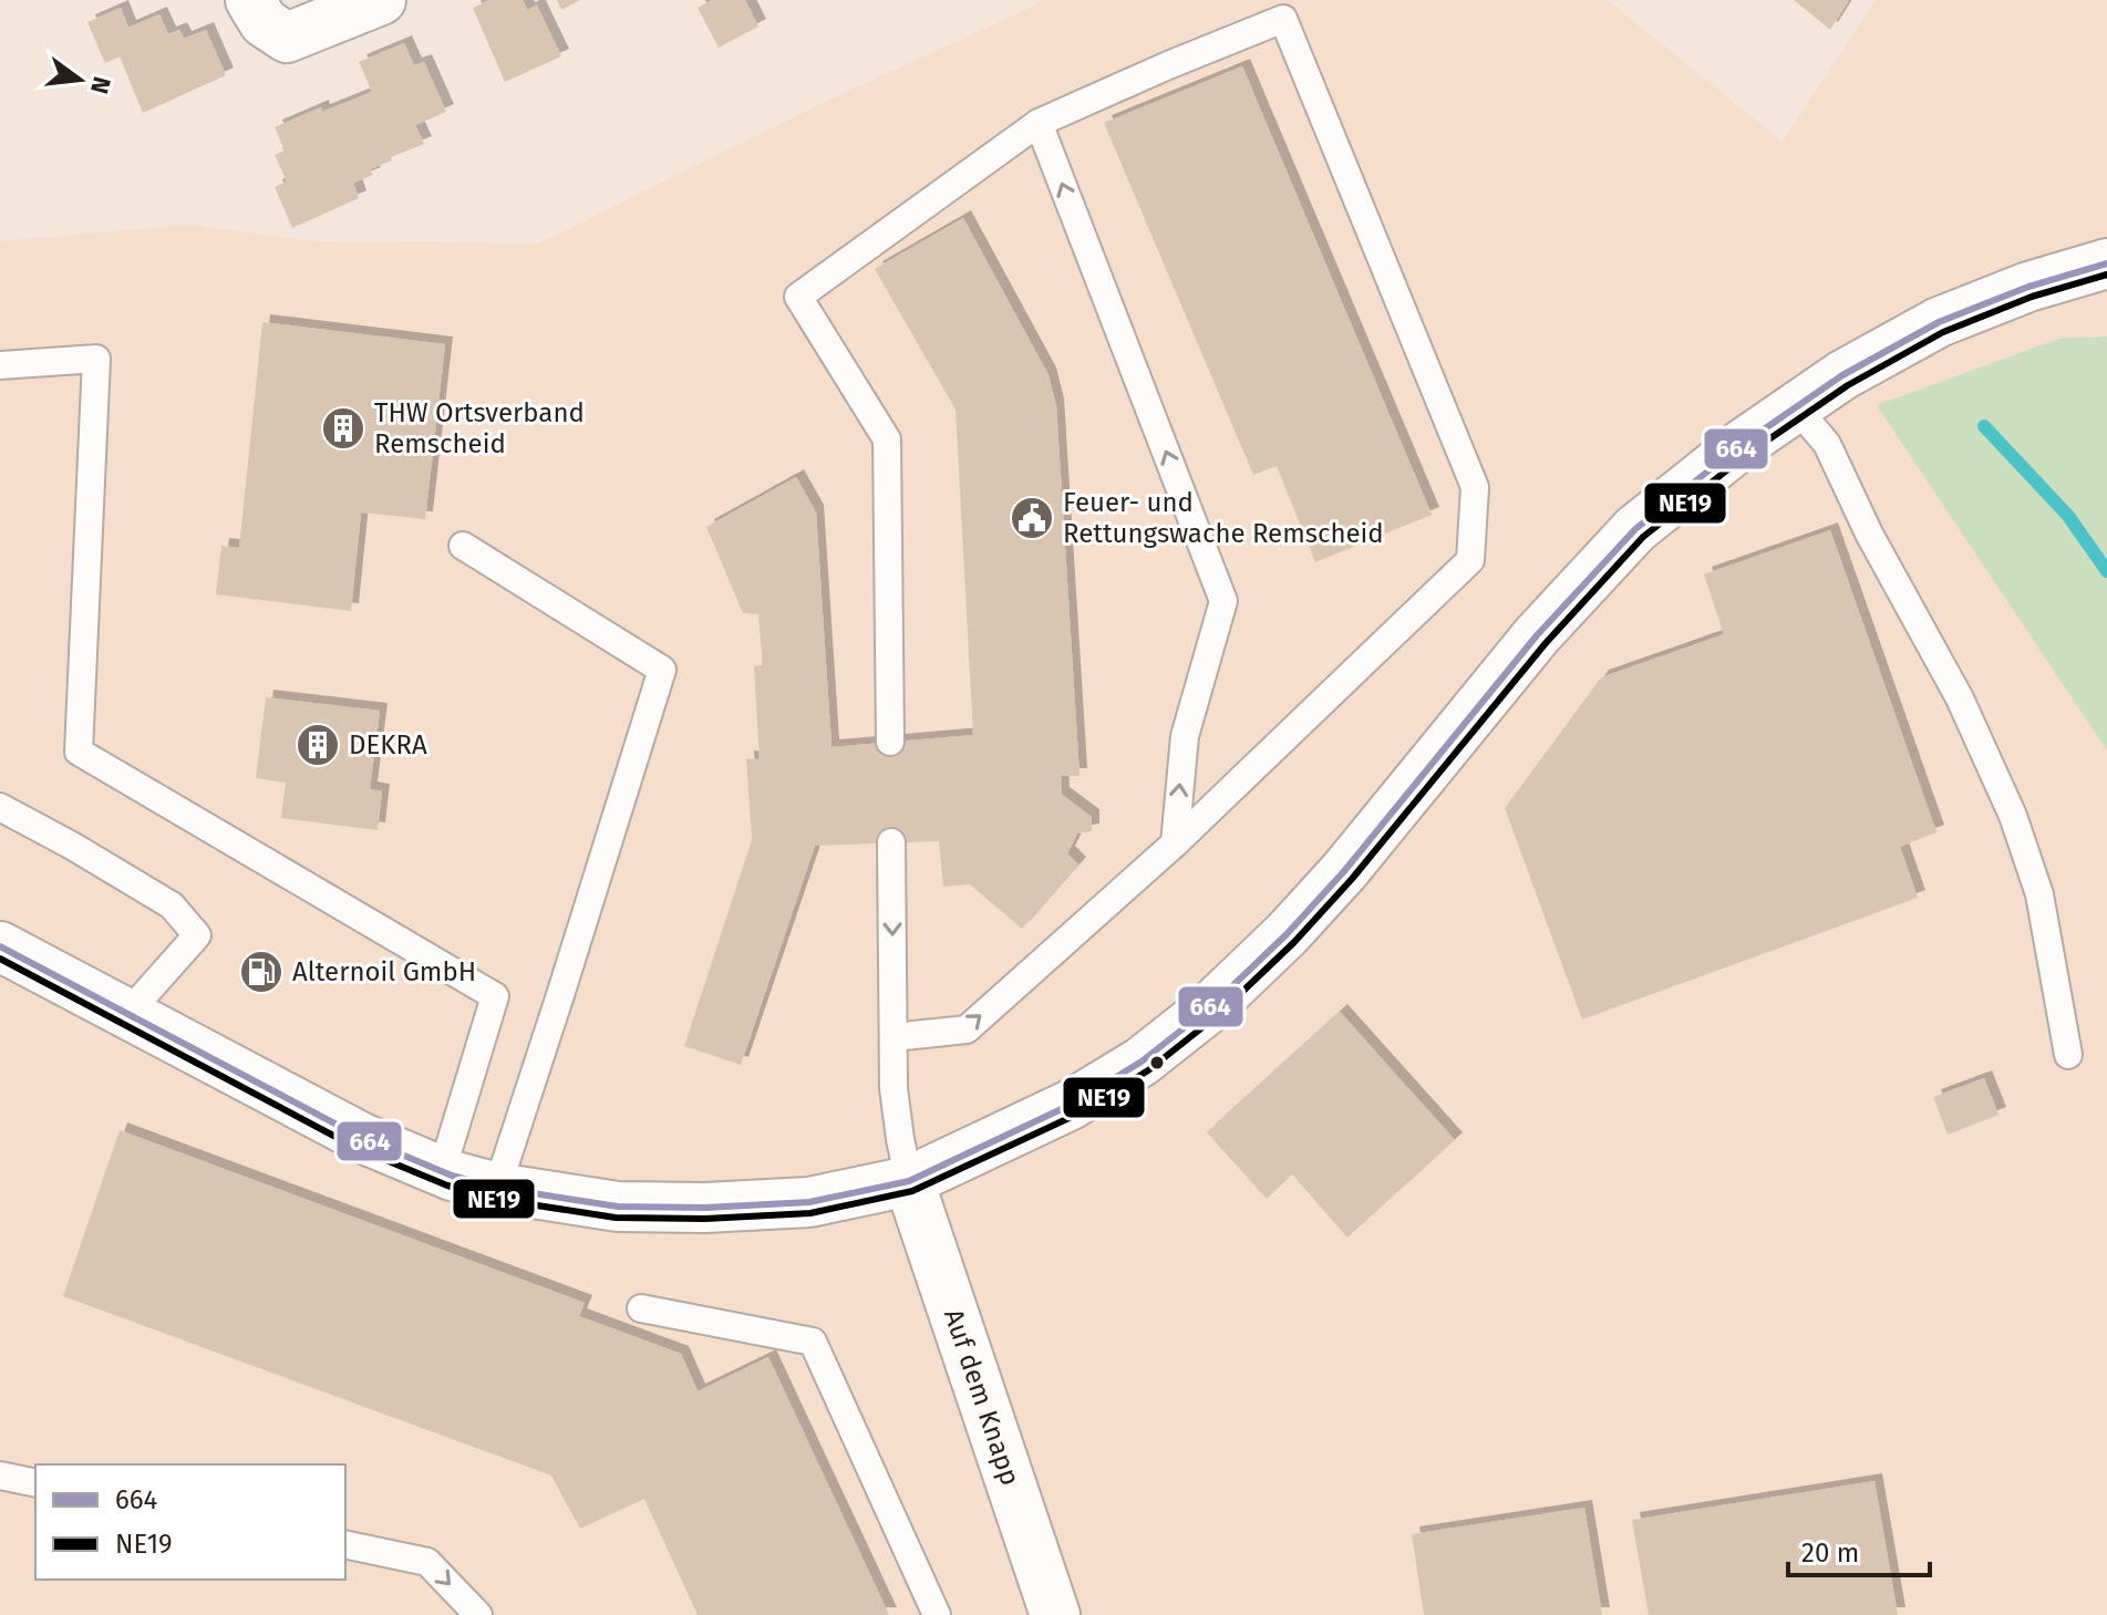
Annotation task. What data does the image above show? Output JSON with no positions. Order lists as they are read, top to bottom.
{
  "streets": {
    "street": ["Auf dem Knapp"]
  },
  "places": {
    "building": ["THW Ortsverband Remscheid", "DEKRA"],
    "public building": ["Feuer- und Rettungswache Remscheid"],
    "fuel station": ["Alternoil GmbH"]
  },
  "lines": ["transit line 664", "transit line NE19"],
  "legend": ["664", "NE19"],
  "scale_bar": "20 m",
  "north": "right"
}
